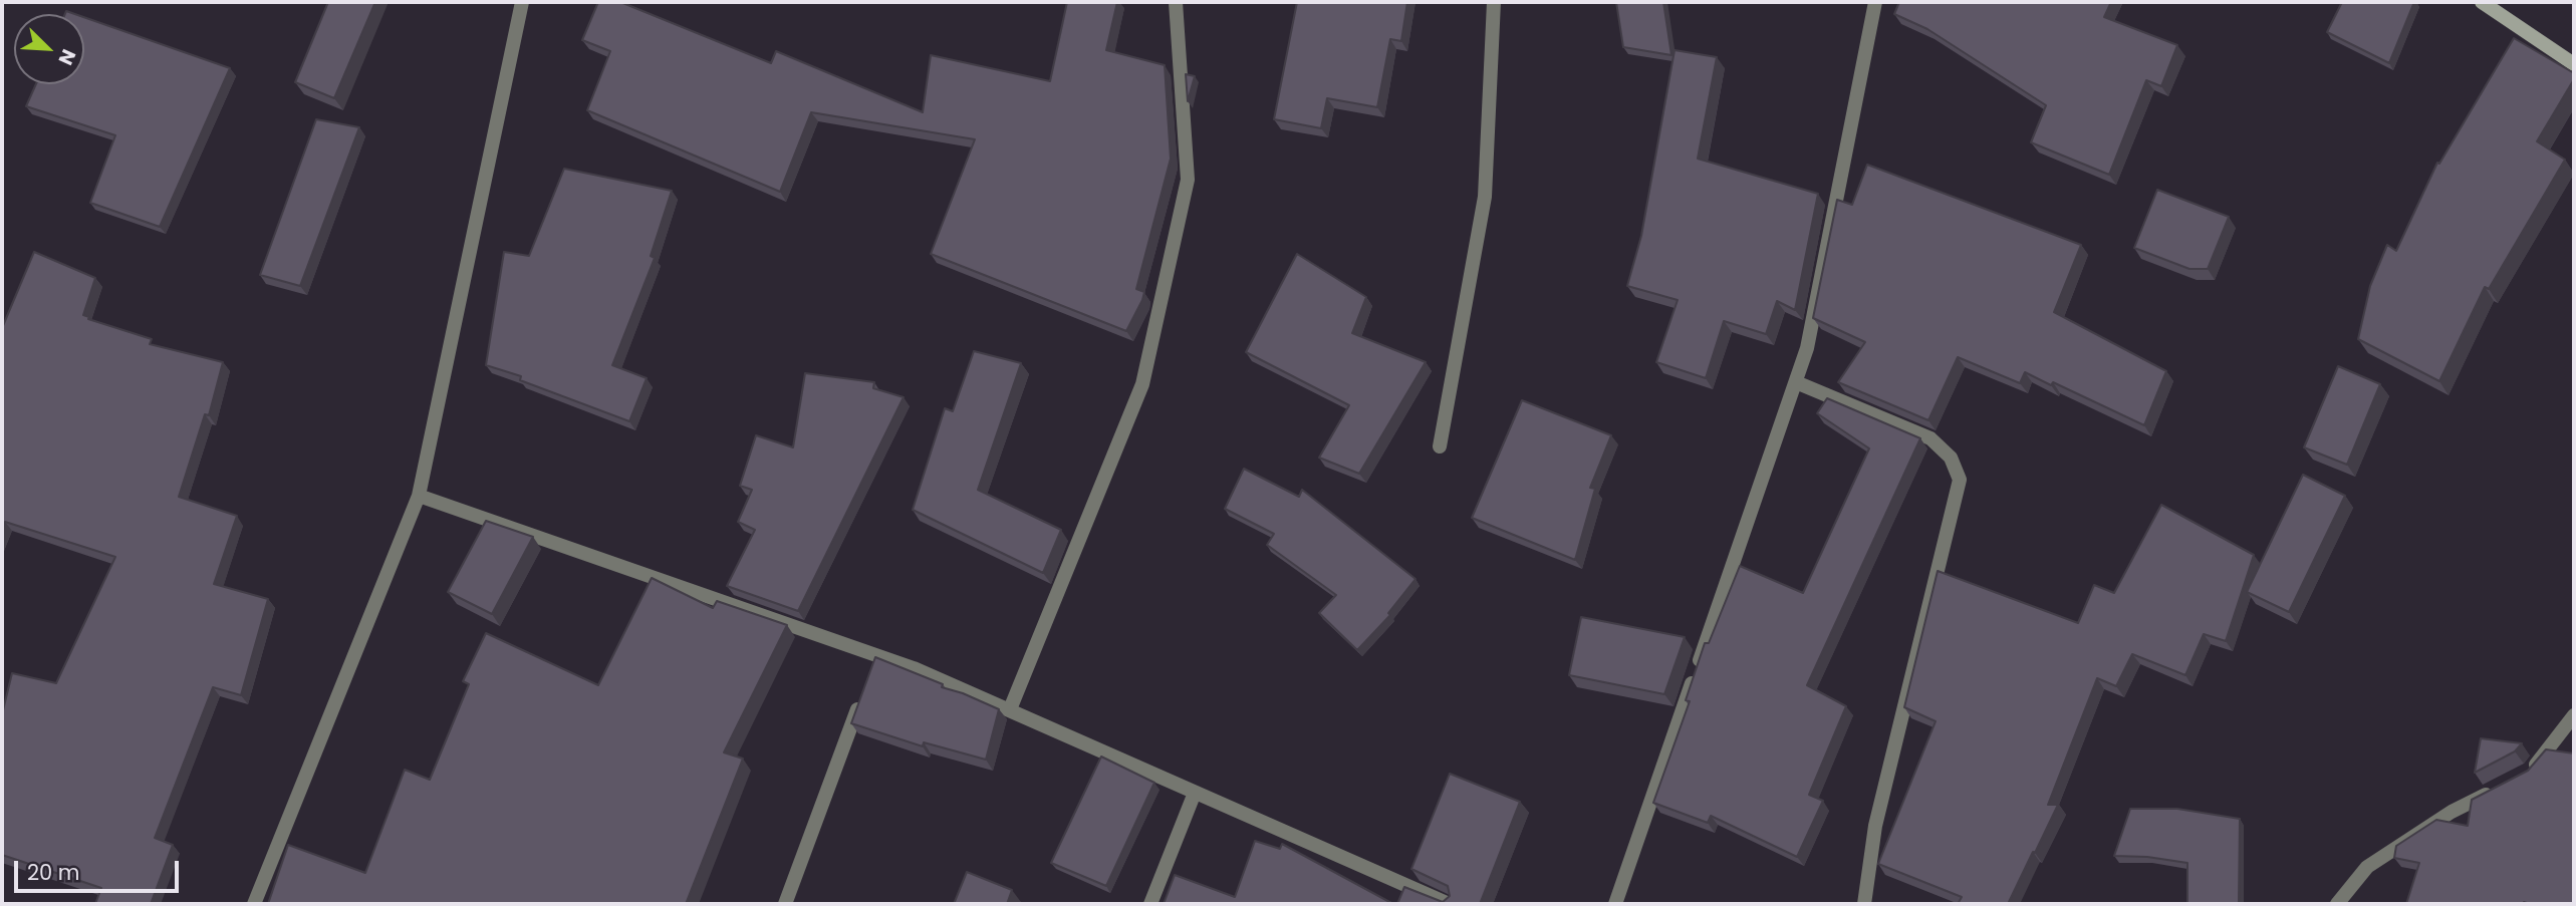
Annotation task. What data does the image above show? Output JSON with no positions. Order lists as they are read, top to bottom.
{
  "scale_bar": "20 m",
  "north": "bottom right"
}
